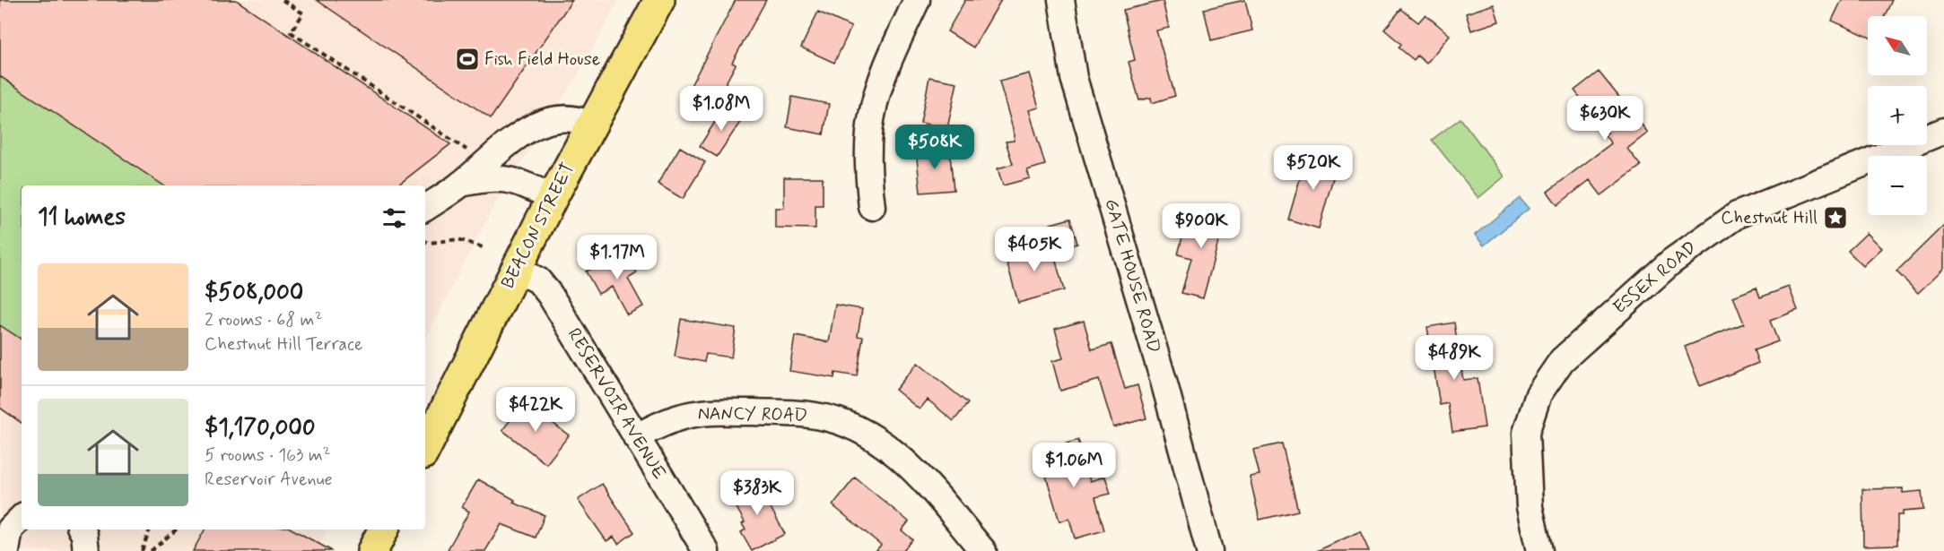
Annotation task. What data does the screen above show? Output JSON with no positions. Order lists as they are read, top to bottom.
{
  "streets": {
    "main road": ["BEACON STREET"],
    "street": [
      "GATE HOUSE ROAD",
      "ESSEX ROAD",
      "RESERVOIR AVENUE",
      "NANCY ROAD"
    ]
  },
  "crossings": [
    ["BEACON STREET", "RESERVOIR AVENUE"],
    ["RESERVOIR AVENUE", "NANCY ROAD"]
  ],
  "places": {
    "sports": ["Fish Field House"],
    "place": ["Chestnut Hill"]
  },
  "north": "top left",
  "page": {
    "map_buttons": ["+", "−"],
    "price": [
      "$1.08M",
      "$630K",
      "$508K",
      "$520K",
      "$900K",
      "$405K",
      "$1.17M",
      "$489K",
      "$422K",
      "$1.06M",
      "$383K"
    ],
    "heading": "11 homes",
    "list": [
      {
        "name": "$508,000",
        "note": "2 rooms · 68 m² · Chestnut Hill Terrace"
      },
      {
        "name": "$1,170,000",
        "note": "5 rooms · 163 m² · Reservoir Avenue"
      }
    ]
  }
}
